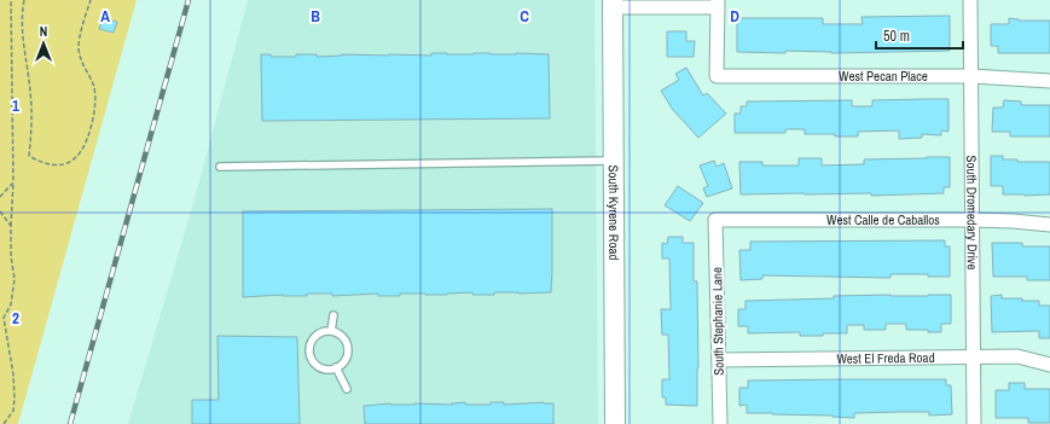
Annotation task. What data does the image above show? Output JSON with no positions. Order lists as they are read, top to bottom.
{
  "streets": {
    "main road": ["South Kyrene Road"],
    "street": [
      "West Pecan Place",
      "South Dromedary Drive",
      "West Calle de Caballos",
      "South Stephanie Lane",
      "West El Freda Road"
    ]
  },
  "crossings": [
    ["West Pecan Place", "South Dromedary Drive"],
    ["South Dromedary Drive", "West Calle de Caballos"],
    ["South Dromedary Drive", "West El Freda Road"],
    ["West Calle de Caballos", "South Stephanie Lane"],
    ["South Stephanie Lane", "West El Freda Road"]
  ],
  "scale_bar": "50 m",
  "north": "top",
  "grid": {
    "columns": [
      "A",
      "B",
      "C",
      "D"
    ],
    "rows": ["1", "2"]
  }
}
